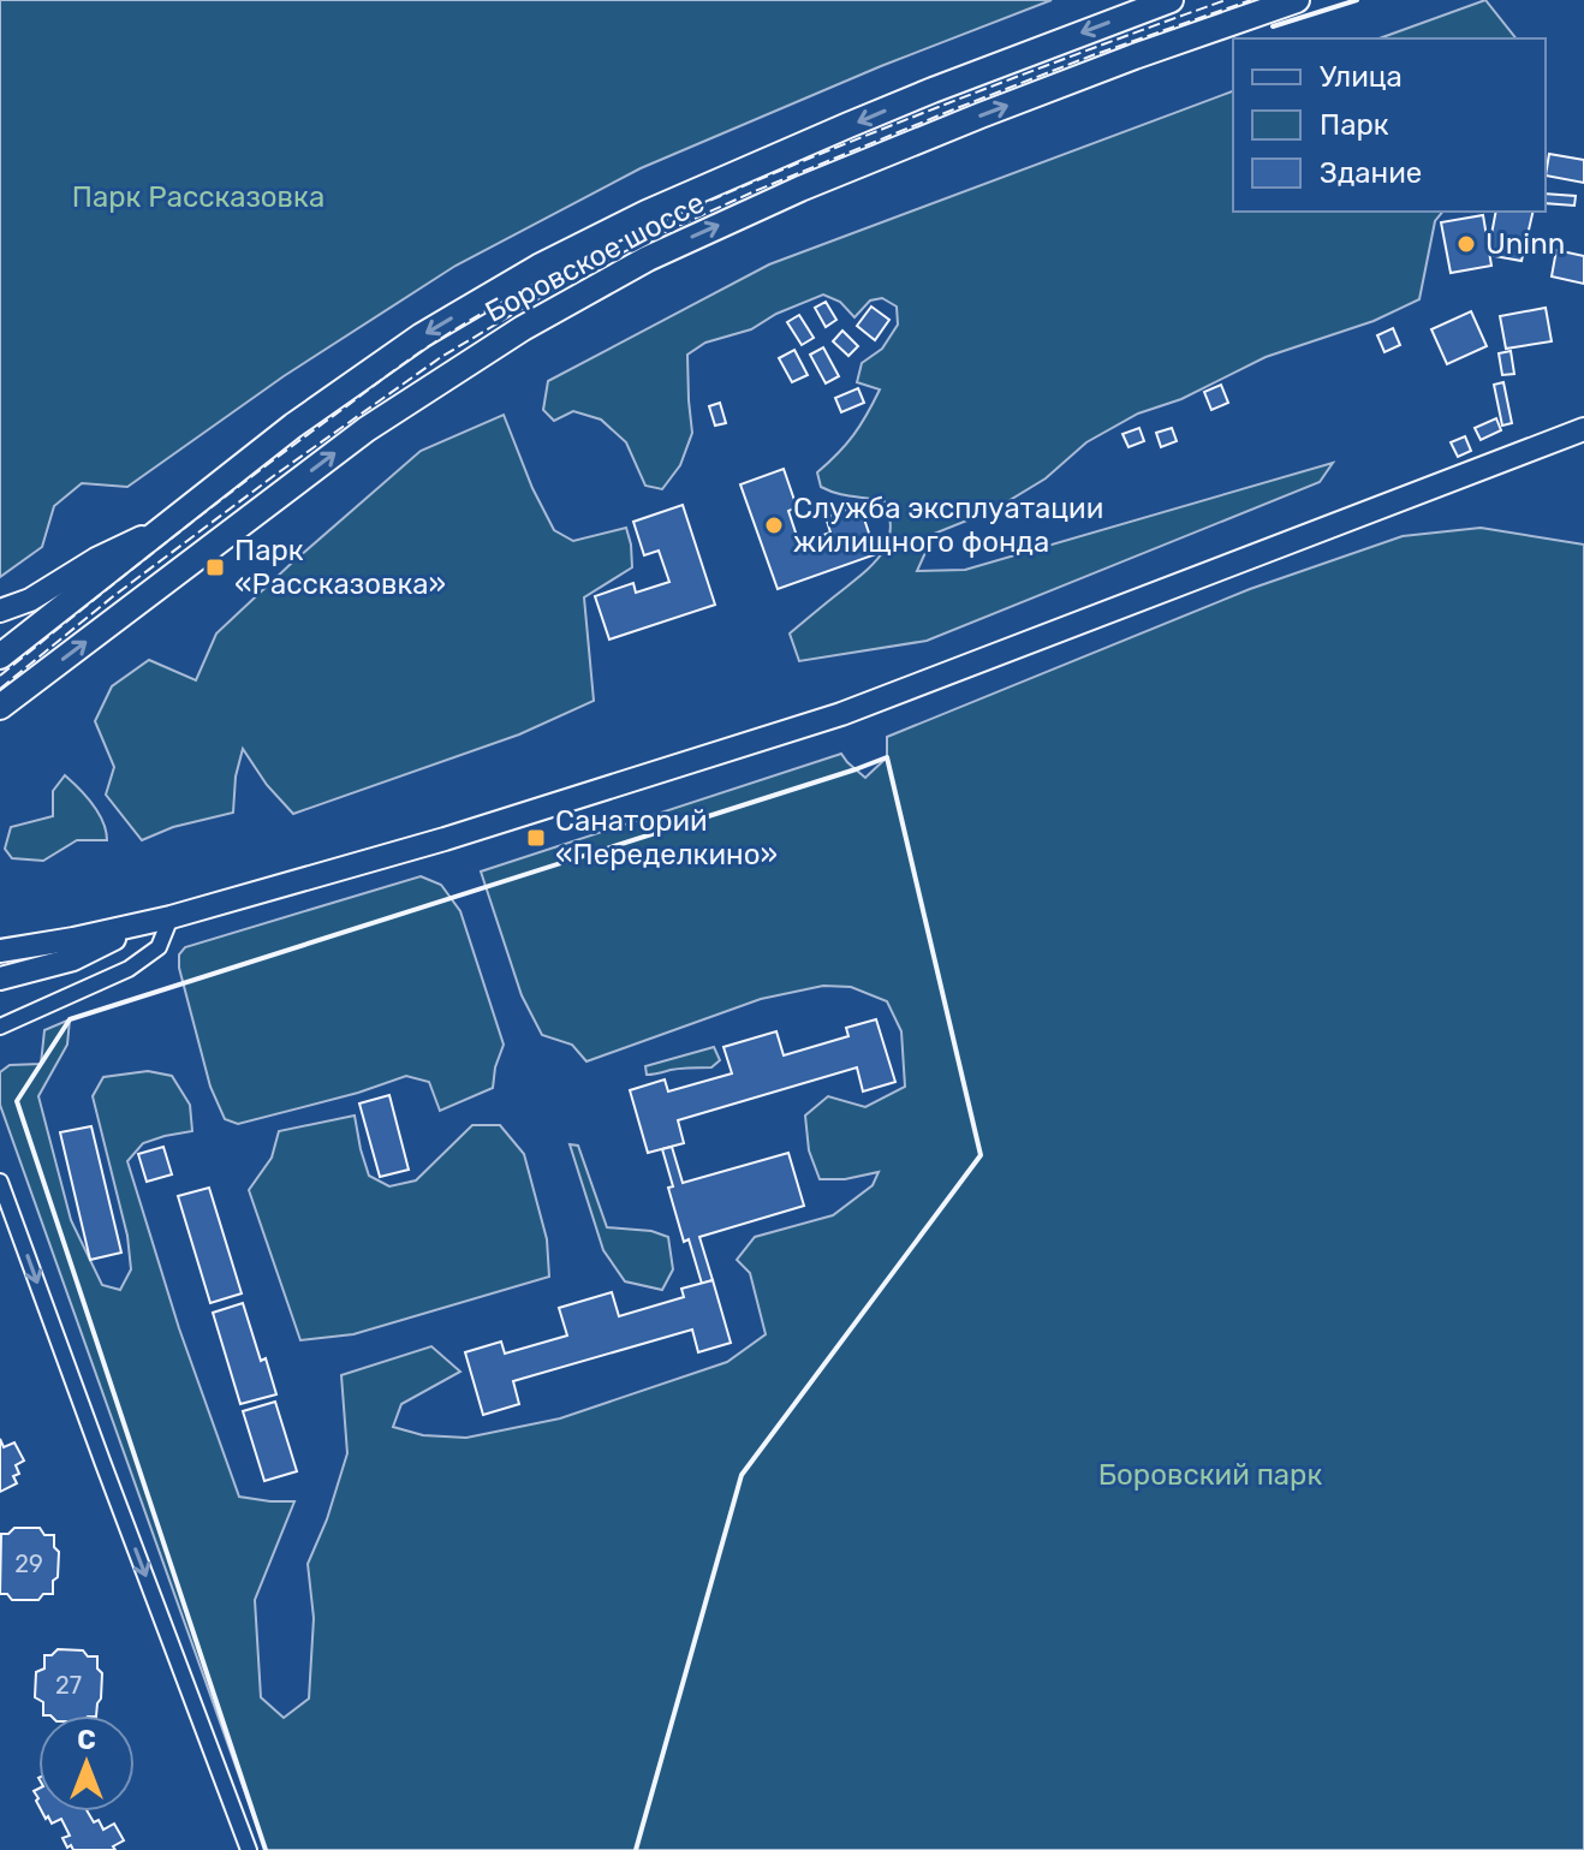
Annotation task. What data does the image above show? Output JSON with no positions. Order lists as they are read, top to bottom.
{
  "streets": {
    "main road": ["Боровское шоссе"]
  },
  "parks": ["Парк Рассказовка", "Боровский парк"],
  "places": {
    "other": ["Uninn", "Служба эксплуатации жилищного фонда"],
    "transit": ["Парк «Рассказовка»", "Санаторий «Переделкино»"]
  },
  "house_numbers": ["29", "27"],
  "legend": ["Улица", "Парк", "Здание"],
  "north": "top"
}
